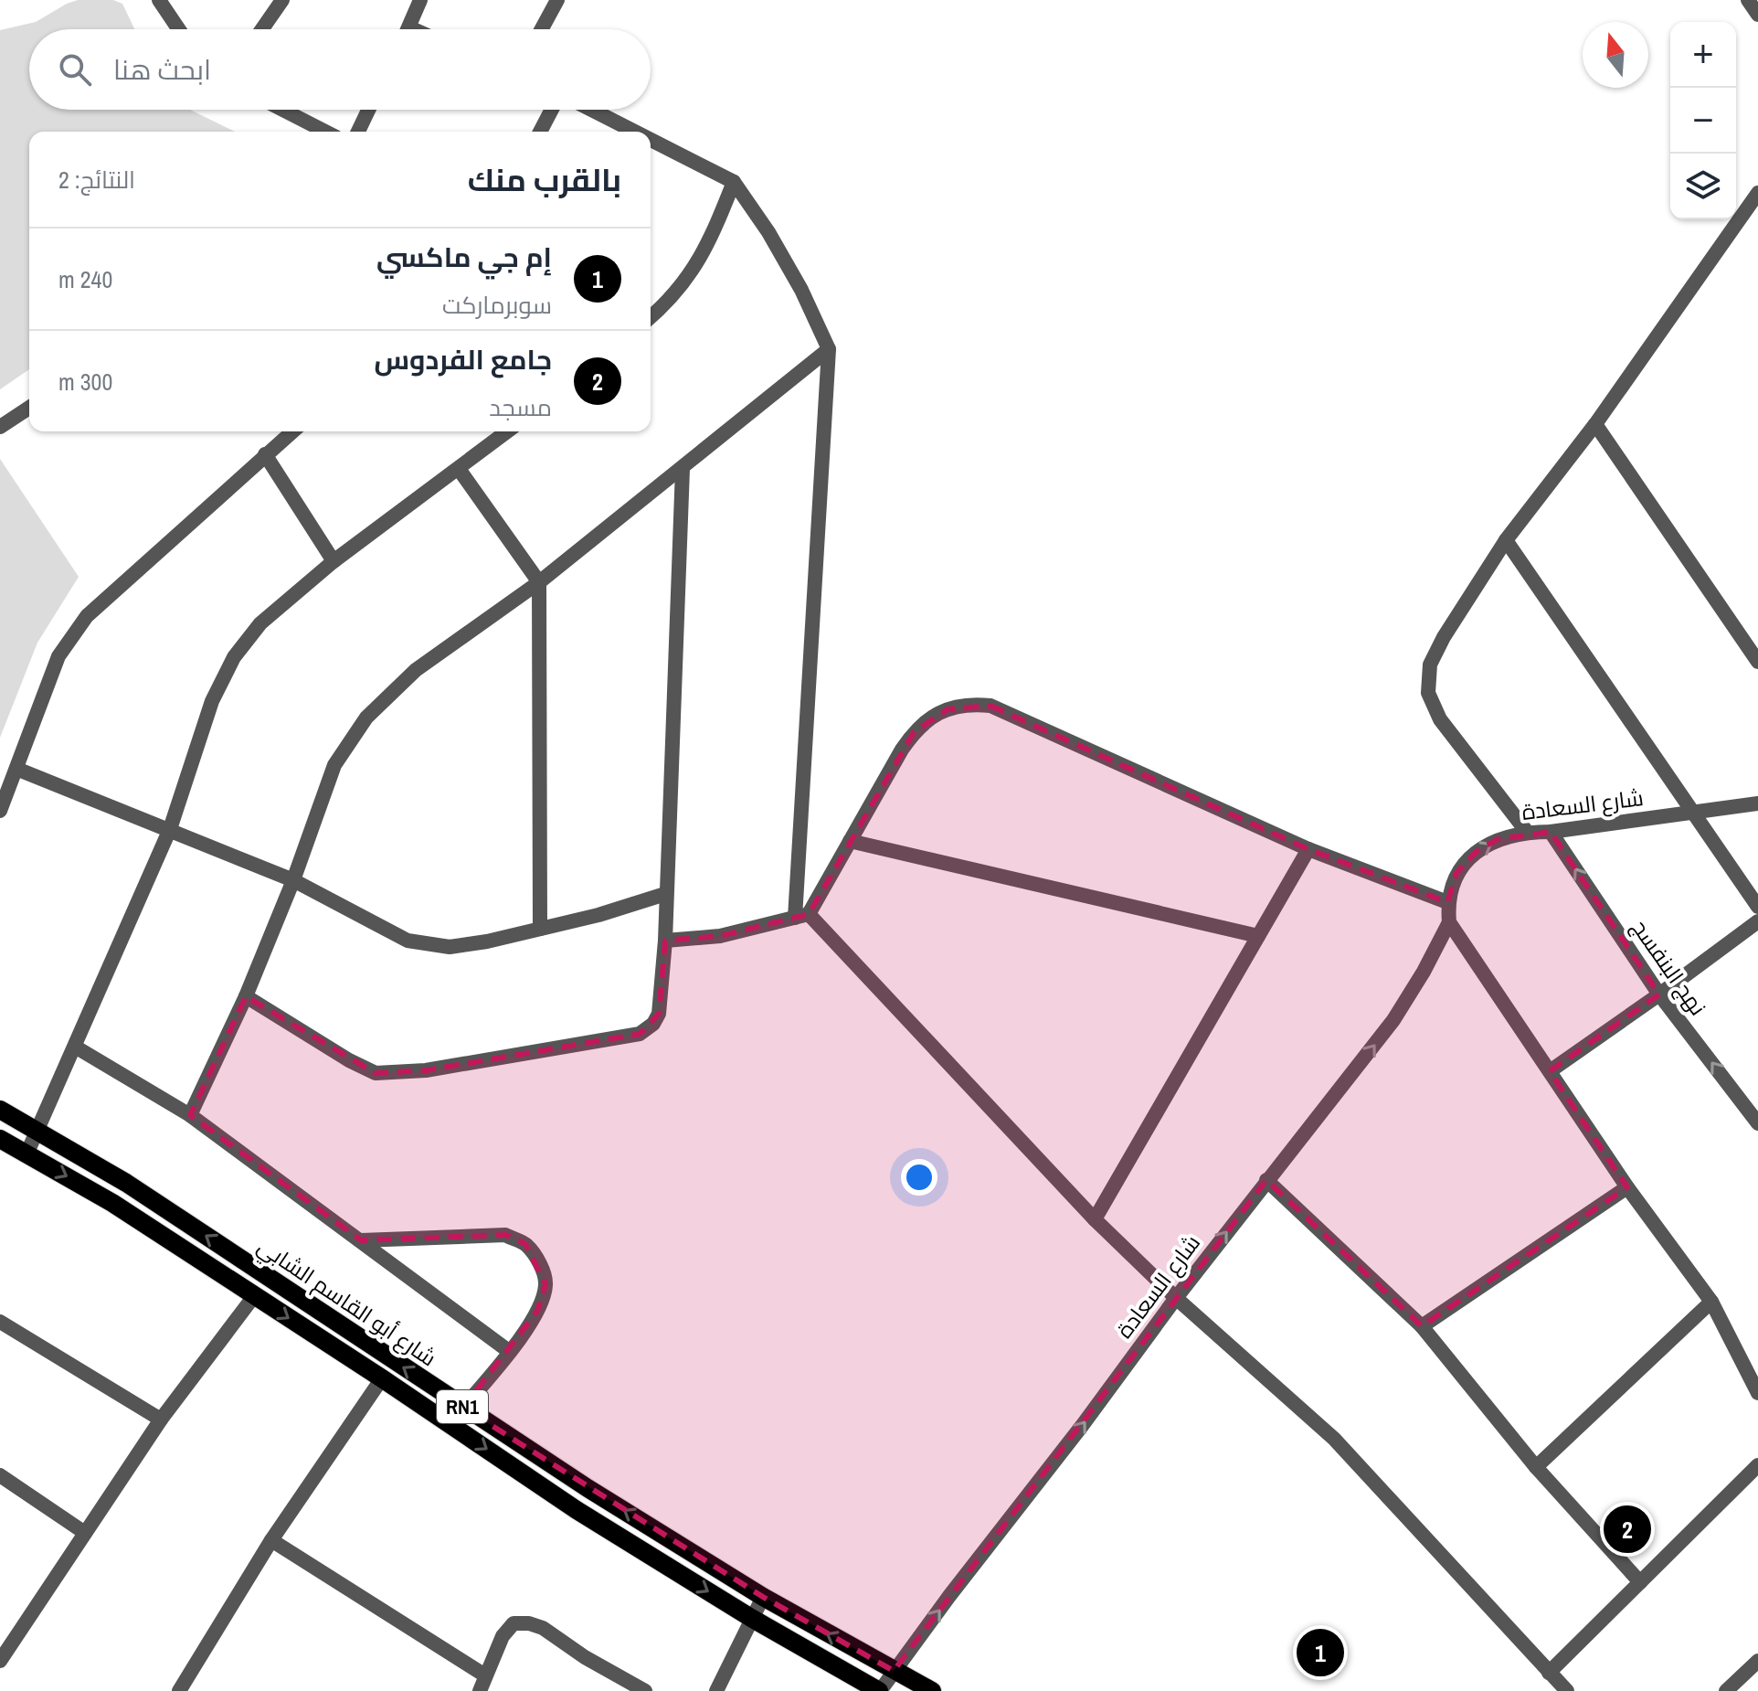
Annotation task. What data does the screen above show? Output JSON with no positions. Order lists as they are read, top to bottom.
{
  "streets": {
    "main road": ["شارع أبو القاسم الشابي", "RN1"],
    "street": ["شارع السعادة", "نهج البنفسج"]
  },
  "crossings": [
    ["شارع السعادة", "نهج البنفسج"],
    ["شارع السعادة", "شارع أبو القاسم الشابي"]
  ],
  "one_way": ["شارع السعادة"],
  "north": "top",
  "page": {
    "map_buttons": ["+", "−"],
    "search": "ابحث هنا",
    "heading": ["بالقرب منك", "النتائج: 2"],
    "list": [
      {
        "mark": "1",
        "name": "إم جي ماكسي",
        "note": "سوبرماركت",
        "value": "240 m"
      },
      {
        "mark": "2",
        "name": "جامع الفردوس",
        "note": "مسجد",
        "value": "300 m"
      }
    ],
    "pins": ["2", "1"]
  }
}
